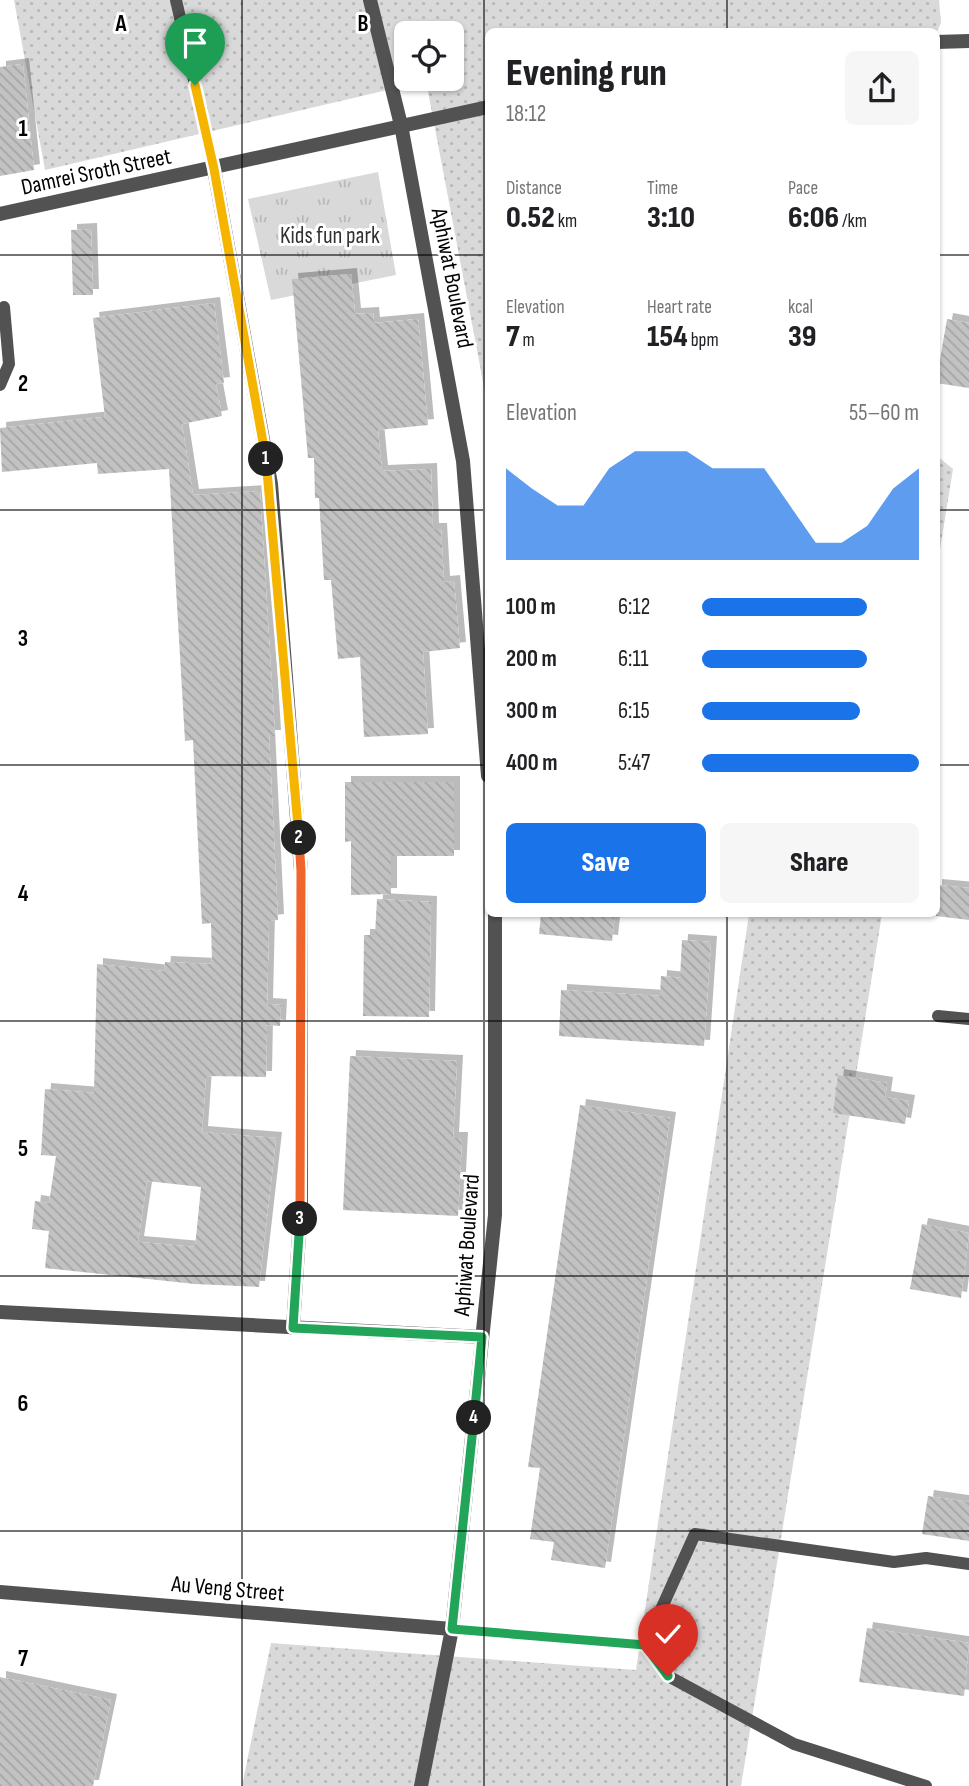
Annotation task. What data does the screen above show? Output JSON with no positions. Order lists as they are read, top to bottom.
{
  "streets": {
    "street": ["Damrei Sroth Street", "Aphiwat Boulevard", "Au Veng Street"]
  },
  "crossings": [
    ["Damrei Sroth Street", "Aphiwat Boulevard"],
    ["Aphiwat Boulevard", "Au Veng Street"]
  ],
  "parks": ["Kids fun park"],
  "page": {
    "heading": ["Evening run", "18:12"],
    "stats": [
      ["Distance", "0.52 km"],
      ["Time", "3:10"],
      ["Pace", "6:06 /km"],
      ["Elevation", "7 m"],
      ["Heart rate", "154 bpm"],
      ["kcal", "39"]
    ],
    "chart": ["Elevation", "55–60 m"],
    "pins": [
      "1",
      "2",
      "3",
      "4"
    ],
    "list": [
      {
        "name": "100 m",
        "note": "6:12"
      },
      {
        "name": "200 m",
        "note": "6:11"
      },
      {
        "name": "300 m",
        "note": "6:15"
      },
      {
        "name": "400 m",
        "note": "5:47"
      }
    ],
    "buttons": ["Save", "Share"]
  },
  "grid": {
    "columns": ["A", "B"],
    "rows": [
      "1",
      "2",
      "3",
      "4",
      "5",
      "6",
      "7"
    ]
  }
}
